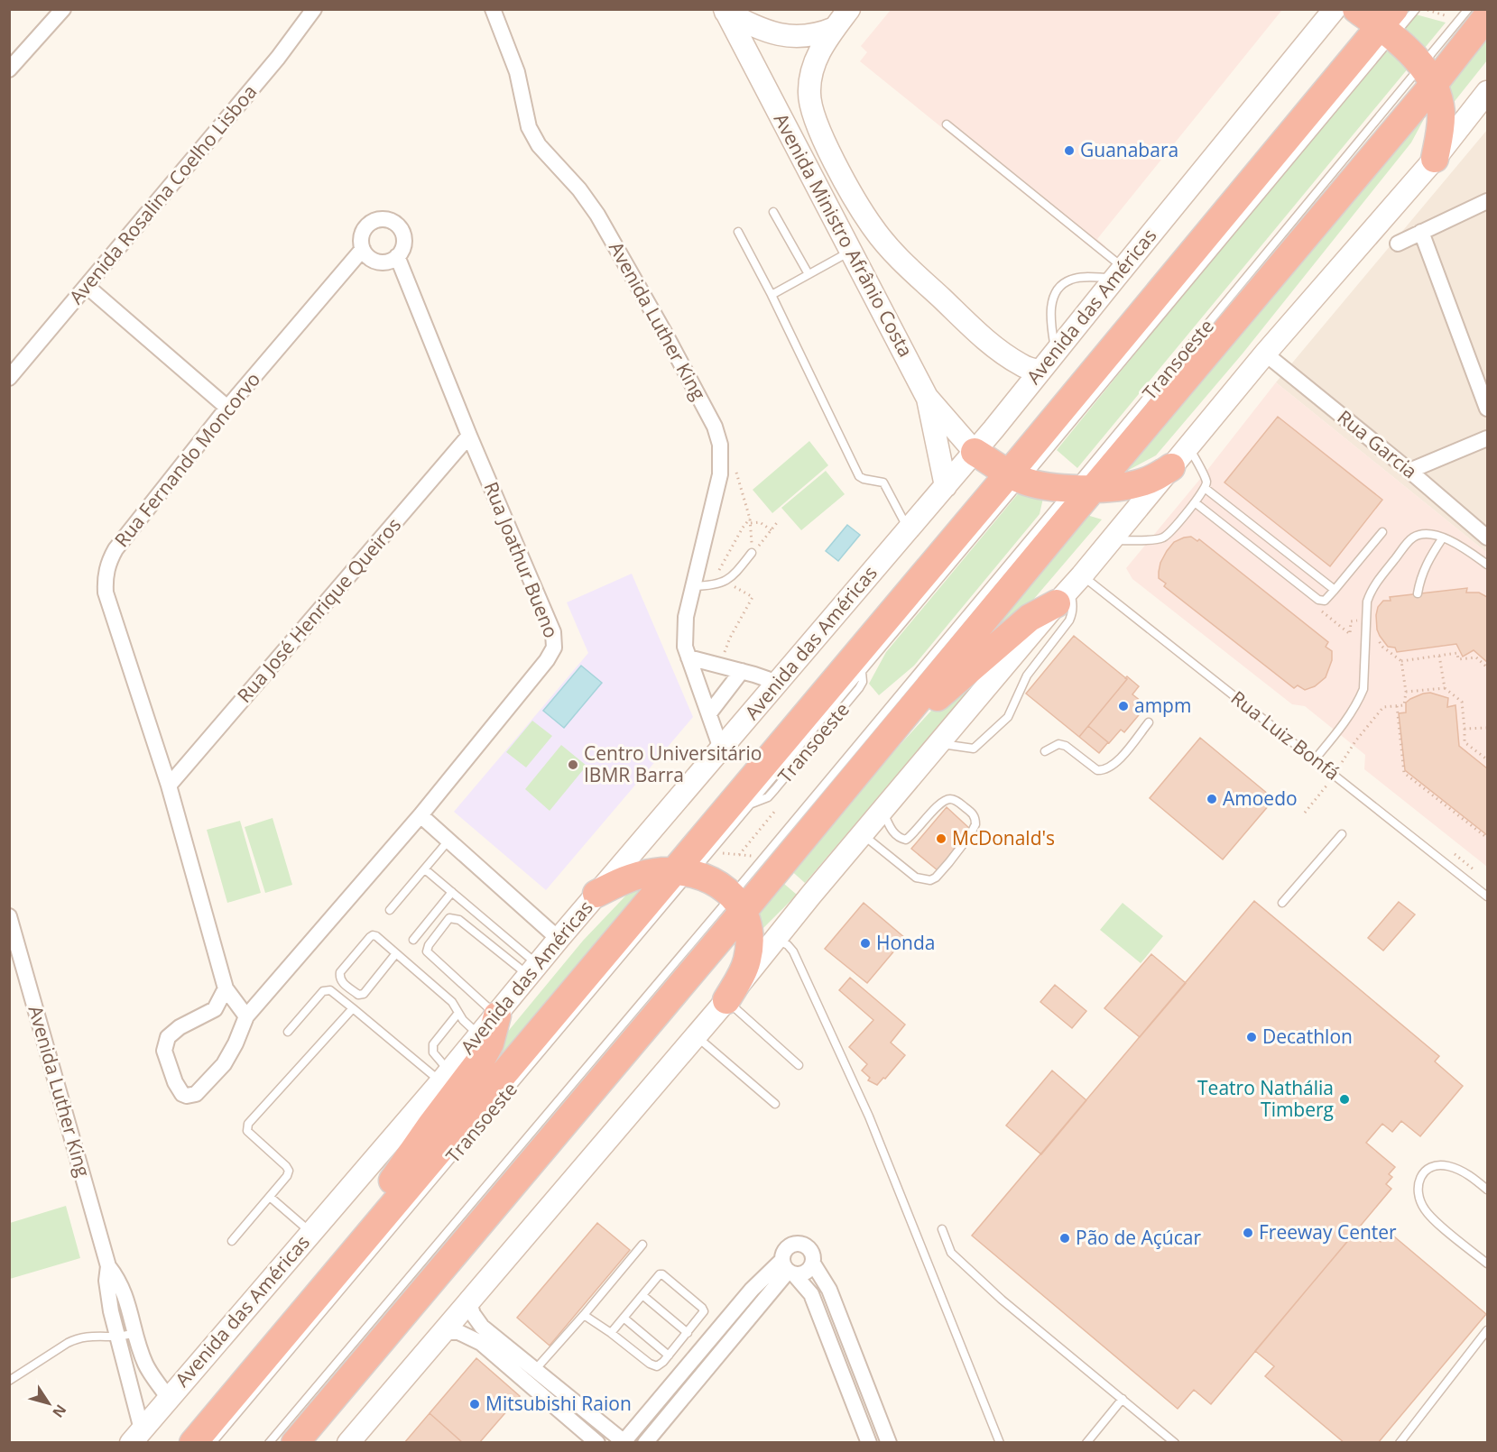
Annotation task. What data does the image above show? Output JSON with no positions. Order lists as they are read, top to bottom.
{
  "streets": {
    "main road": ["Avenida Ministro Afrânio Costa", "Avenida das Américas"],
    "street": [
      "Avenida Rosalina Coelho Lisboa",
      "Avenida Luther King",
      "Rua Garcia",
      "Rua Fernando Moncorvo",
      "Rua Joathur Bueno",
      "Rua José Henrique Queiros"
    ],
    "lane": ["Transoeste", "Rua Luiz Bonfá"]
  },
  "crossings": [
    ["Avenida Ministro Afrânio Costa", "Avenida das Américas"],
    ["Avenida das Américas", "Avenida Luther King"],
    ["Rua Fernando Moncorvo", "Rua Joathur Bueno"],
    ["Rua Fernando Moncorvo", "Rua José Henrique Queiros"],
    ["Rua Joathur Bueno", "Rua José Henrique Queiros"]
  ],
  "places": [
    "Guanabara",
    "ampm",
    "Centro Universitário IBMR Barra",
    "Amoedo",
    "McDonald's",
    "Honda",
    "Decathlon",
    "Teatro Nathália Timberg",
    "Freeway Center",
    "Pão de Açúcar",
    "Mitsubishi Raion"
  ],
  "north": "bottom right"
}
